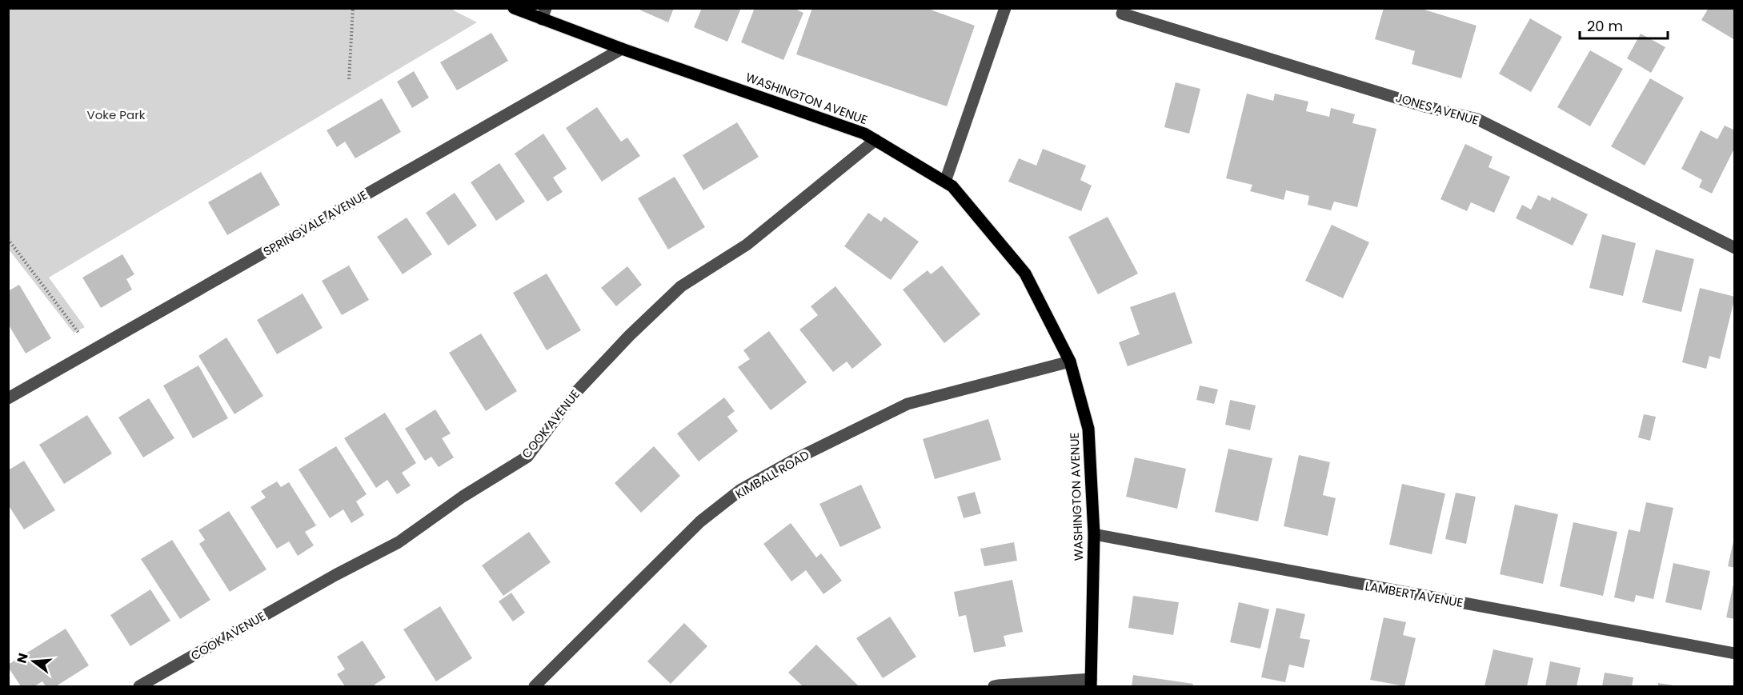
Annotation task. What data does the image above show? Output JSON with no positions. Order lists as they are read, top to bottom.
{
  "streets": {
    "main road": ["WASHINGTON AVENUE"],
    "street": [
      "JONES AVENUE",
      "SPRINGVALE AVENUE",
      "COOK AVENUE",
      "KIMBALL ROAD",
      "LAMBERT AVENUE"
    ]
  },
  "crossings": [
    ["WASHINGTON AVENUE", "SPRINGVALE AVENUE"],
    ["WASHINGTON AVENUE", "COOK AVENUE"],
    ["WASHINGTON AVENUE", "KIMBALL ROAD"],
    ["WASHINGTON AVENUE", "LAMBERT AVENUE"]
  ],
  "parks": ["Voke Park"],
  "scale_bar": "20 m",
  "north": "left"
}
